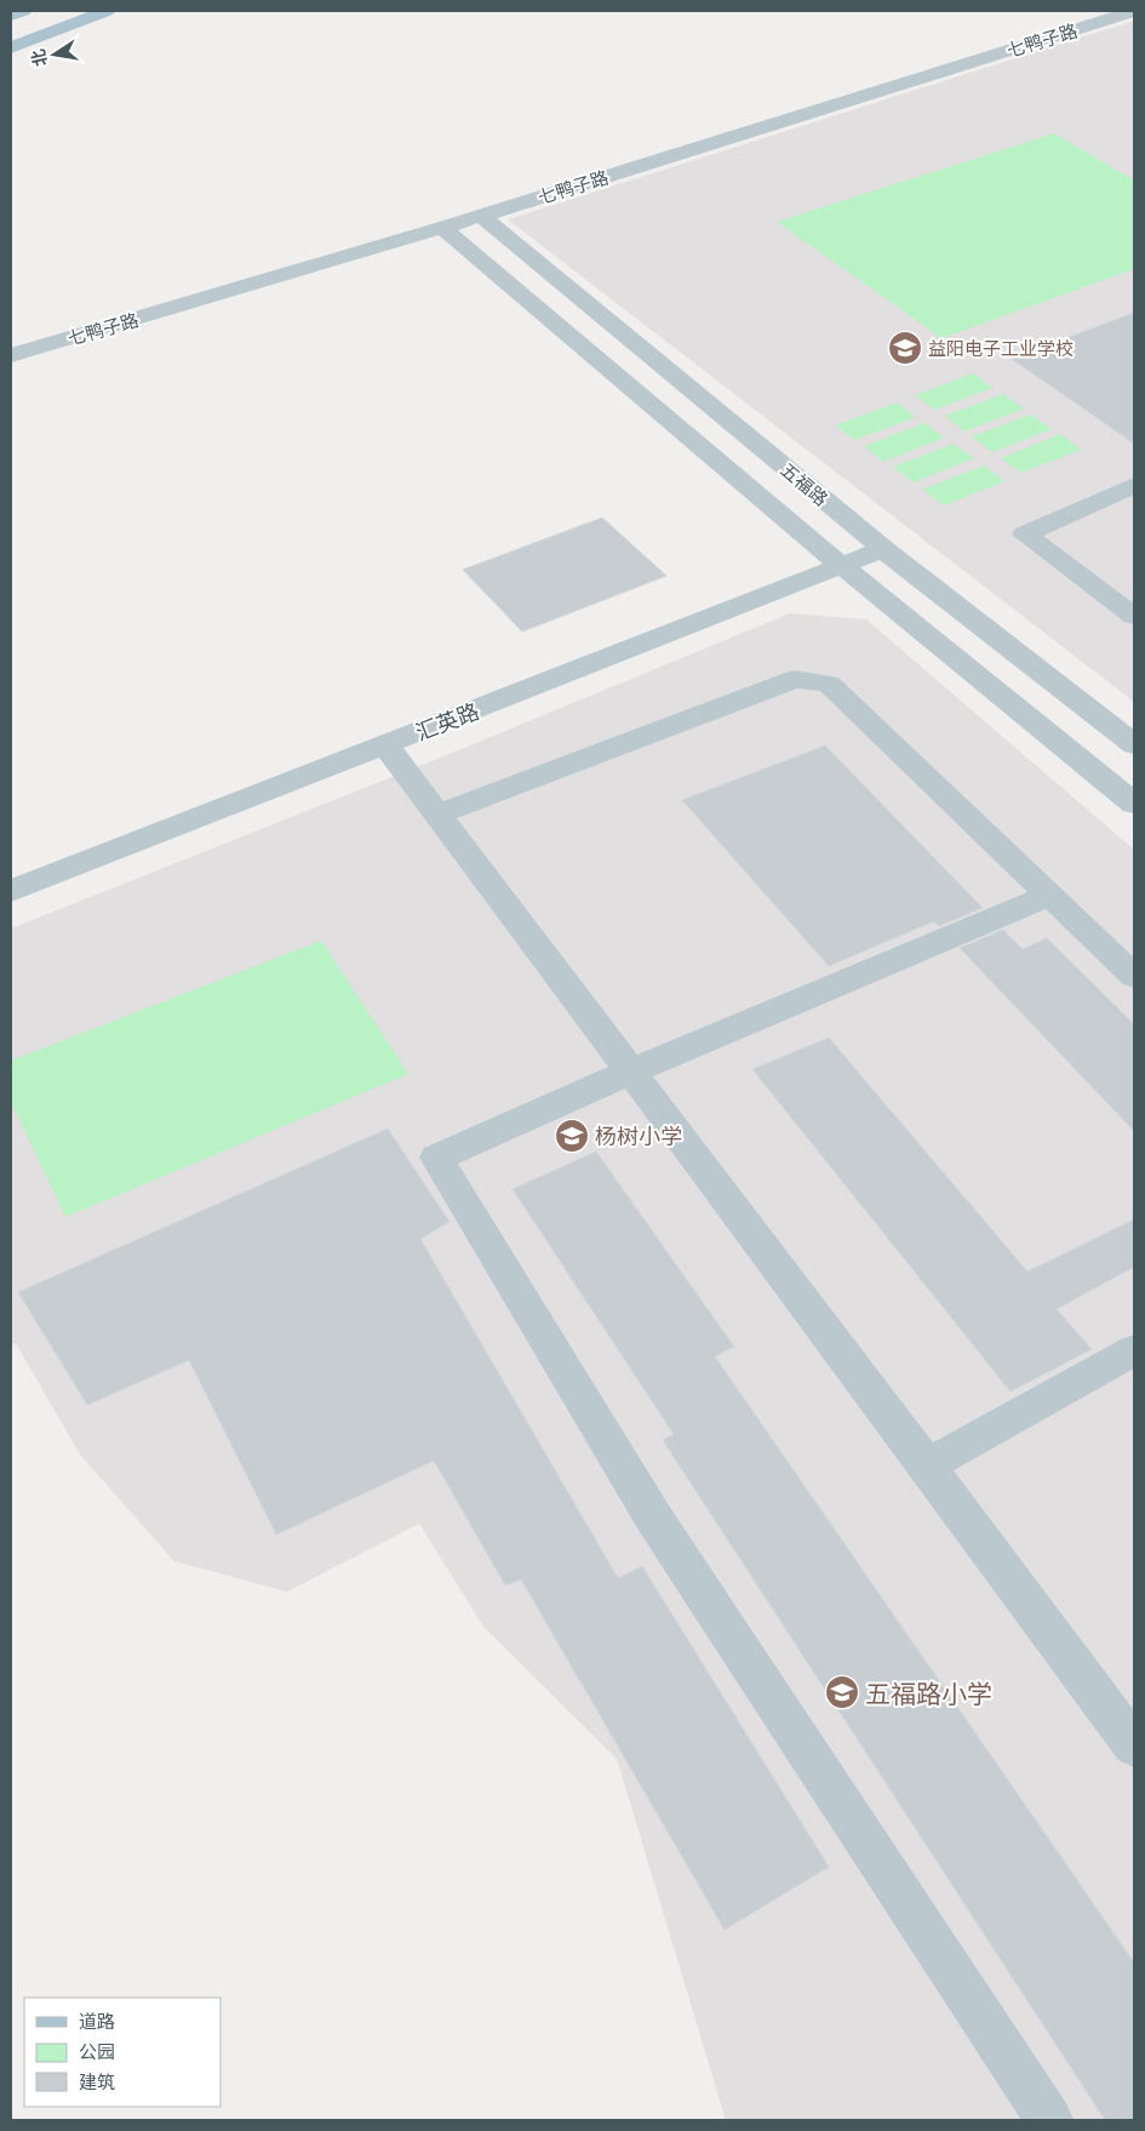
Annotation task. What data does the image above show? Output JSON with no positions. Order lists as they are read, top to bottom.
{
  "streets": {
    "street": ["七鸭子路", "五福路", "汇英路"]
  },
  "crossings": [
    ["七鸭子路", "五福路"],
    ["五福路", "汇英路"]
  ],
  "places": {
    "school or university": ["益阳电子工业学校", "杨树小学", "五福路小学"]
  },
  "legend": ["道路", "公园", "建筑"],
  "north": "left"
}
